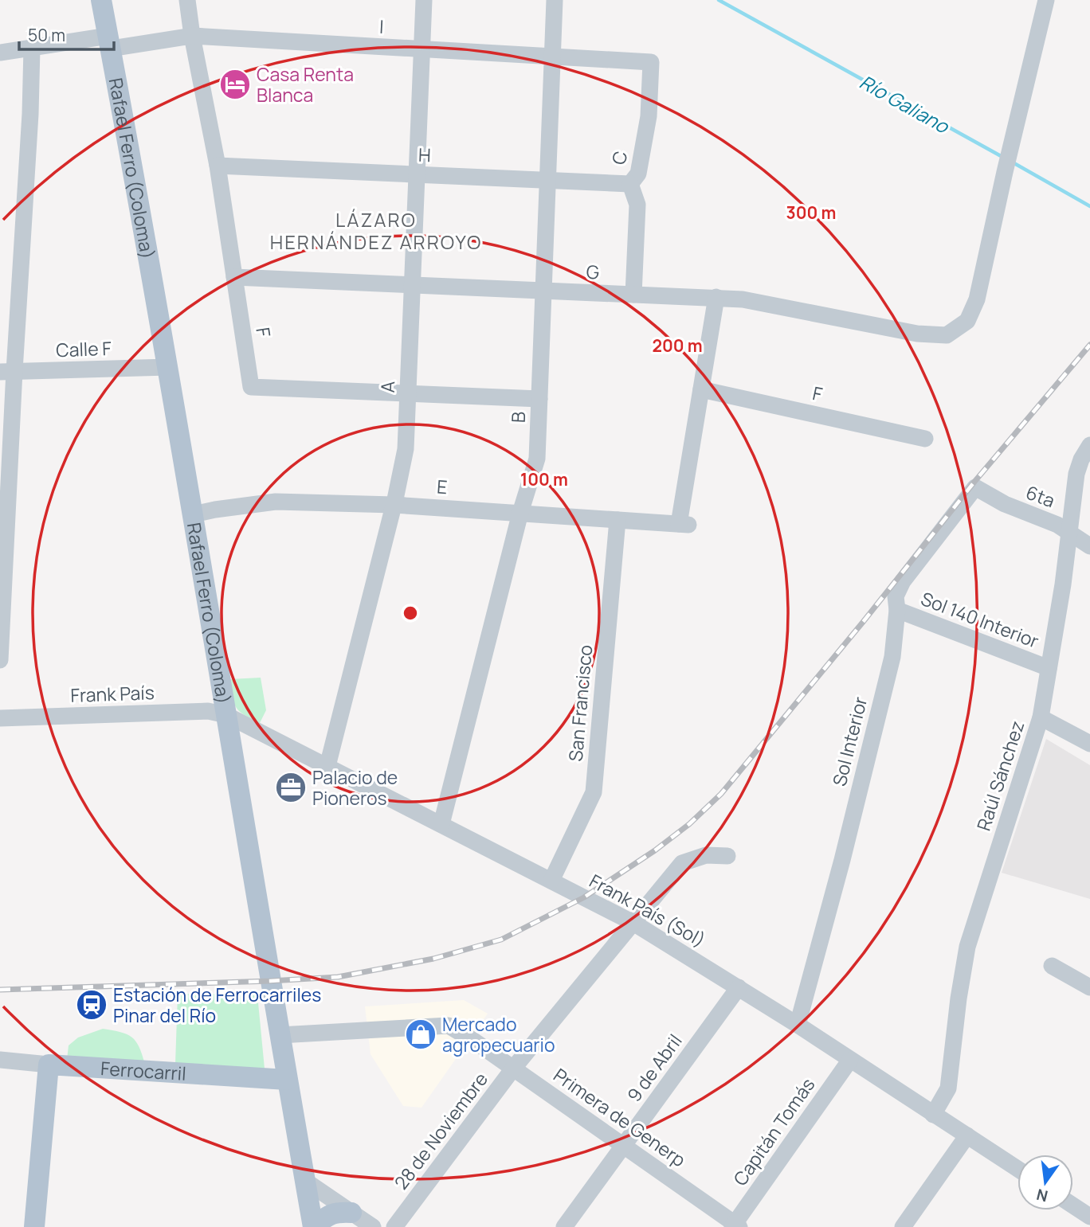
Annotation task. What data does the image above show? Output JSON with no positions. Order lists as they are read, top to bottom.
{
  "streets": {
    "main road": ["Rafael Ferro (Coloma)", "Ferrocarril"],
    "street": [
      "I",
      "H",
      "C",
      "G",
      "F",
      "Calle F",
      "A",
      "B",
      "E",
      "6ta",
      "Sol 140 Interior",
      "Frank País",
      "San Francisco",
      "Sol Interior",
      "Raúl Sánchez",
      "Frank País (Sol)",
      "9 de Abril",
      "Primera de Generp",
      "28 de Noviembre",
      "Capitán Tomás"
    ]
  },
  "crossings": [
    ["I", "C"],
    ["I", "Rafael Ferro (Coloma)"],
    ["I", "F"],
    ["I", "A"],
    ["I", "B"],
    ["H", "C"],
    ["H", "F"],
    ["H", "A"],
    ["H", "B"],
    ["C", "G"],
    ["Rafael Ferro (Coloma)", "Calle F"],
    ["Rafael Ferro (Coloma)", "E"],
    ["Rafael Ferro (Coloma)", "Frank País"],
    ["Rafael Ferro (Coloma)", "Frank País (Sol)"],
    ["Rafael Ferro (Coloma)", "Ferrocarril"],
    ["Rafael Ferro (Coloma)", "Primera de Generp"],
    ["G", "F"],
    ["G", "A"],
    ["G", "B"],
    ["F", "A"],
    ["F", "B"],
    ["F", "E"],
    ["A", "E"],
    ["A", "Frank País (Sol)"],
    ["B", "E"],
    ["B", "Frank País (Sol)"],
    ["E", "San Francisco"],
    ["6ta", "Sol Interior"],
    ["6ta", "Raúl Sánchez"],
    ["Sol 140 Interior", "Sol Interior"],
    ["Sol 140 Interior", "Raúl Sánchez"],
    ["Frank País", "Frank País (Sol)"],
    ["San Francisco", "Frank País (Sol)"],
    ["Sol Interior", "Frank País (Sol)"],
    ["Raúl Sánchez", "Frank País (Sol)"],
    ["Frank País (Sol)", "9 de Abril"],
    ["Frank País (Sol)", "28 de Noviembre"],
    ["Frank País (Sol)", "Capitán Tomás"],
    ["9 de Abril", "Primera de Generp"],
    ["Primera de Generp", "28 de Noviembre"],
    ["Primera de Generp", "Capitán Tomás"]
  ],
  "districts": ["LÁZARO HERNÁNDEZ ARROYO"],
  "water": ["Río Galiano"],
  "places": {
    "hotel": ["Casa Renta Blanca"],
    "office": ["Palacio de Pioneros"],
    "station": ["Estación de Ferrocarriles Pinar del Río"],
    "shop": ["Mercado agropecuario"]
  },
  "scale_bar": "50 m",
  "north": "bottom",
  "rings": ["300 m", "200 m", "100 m"]
}
